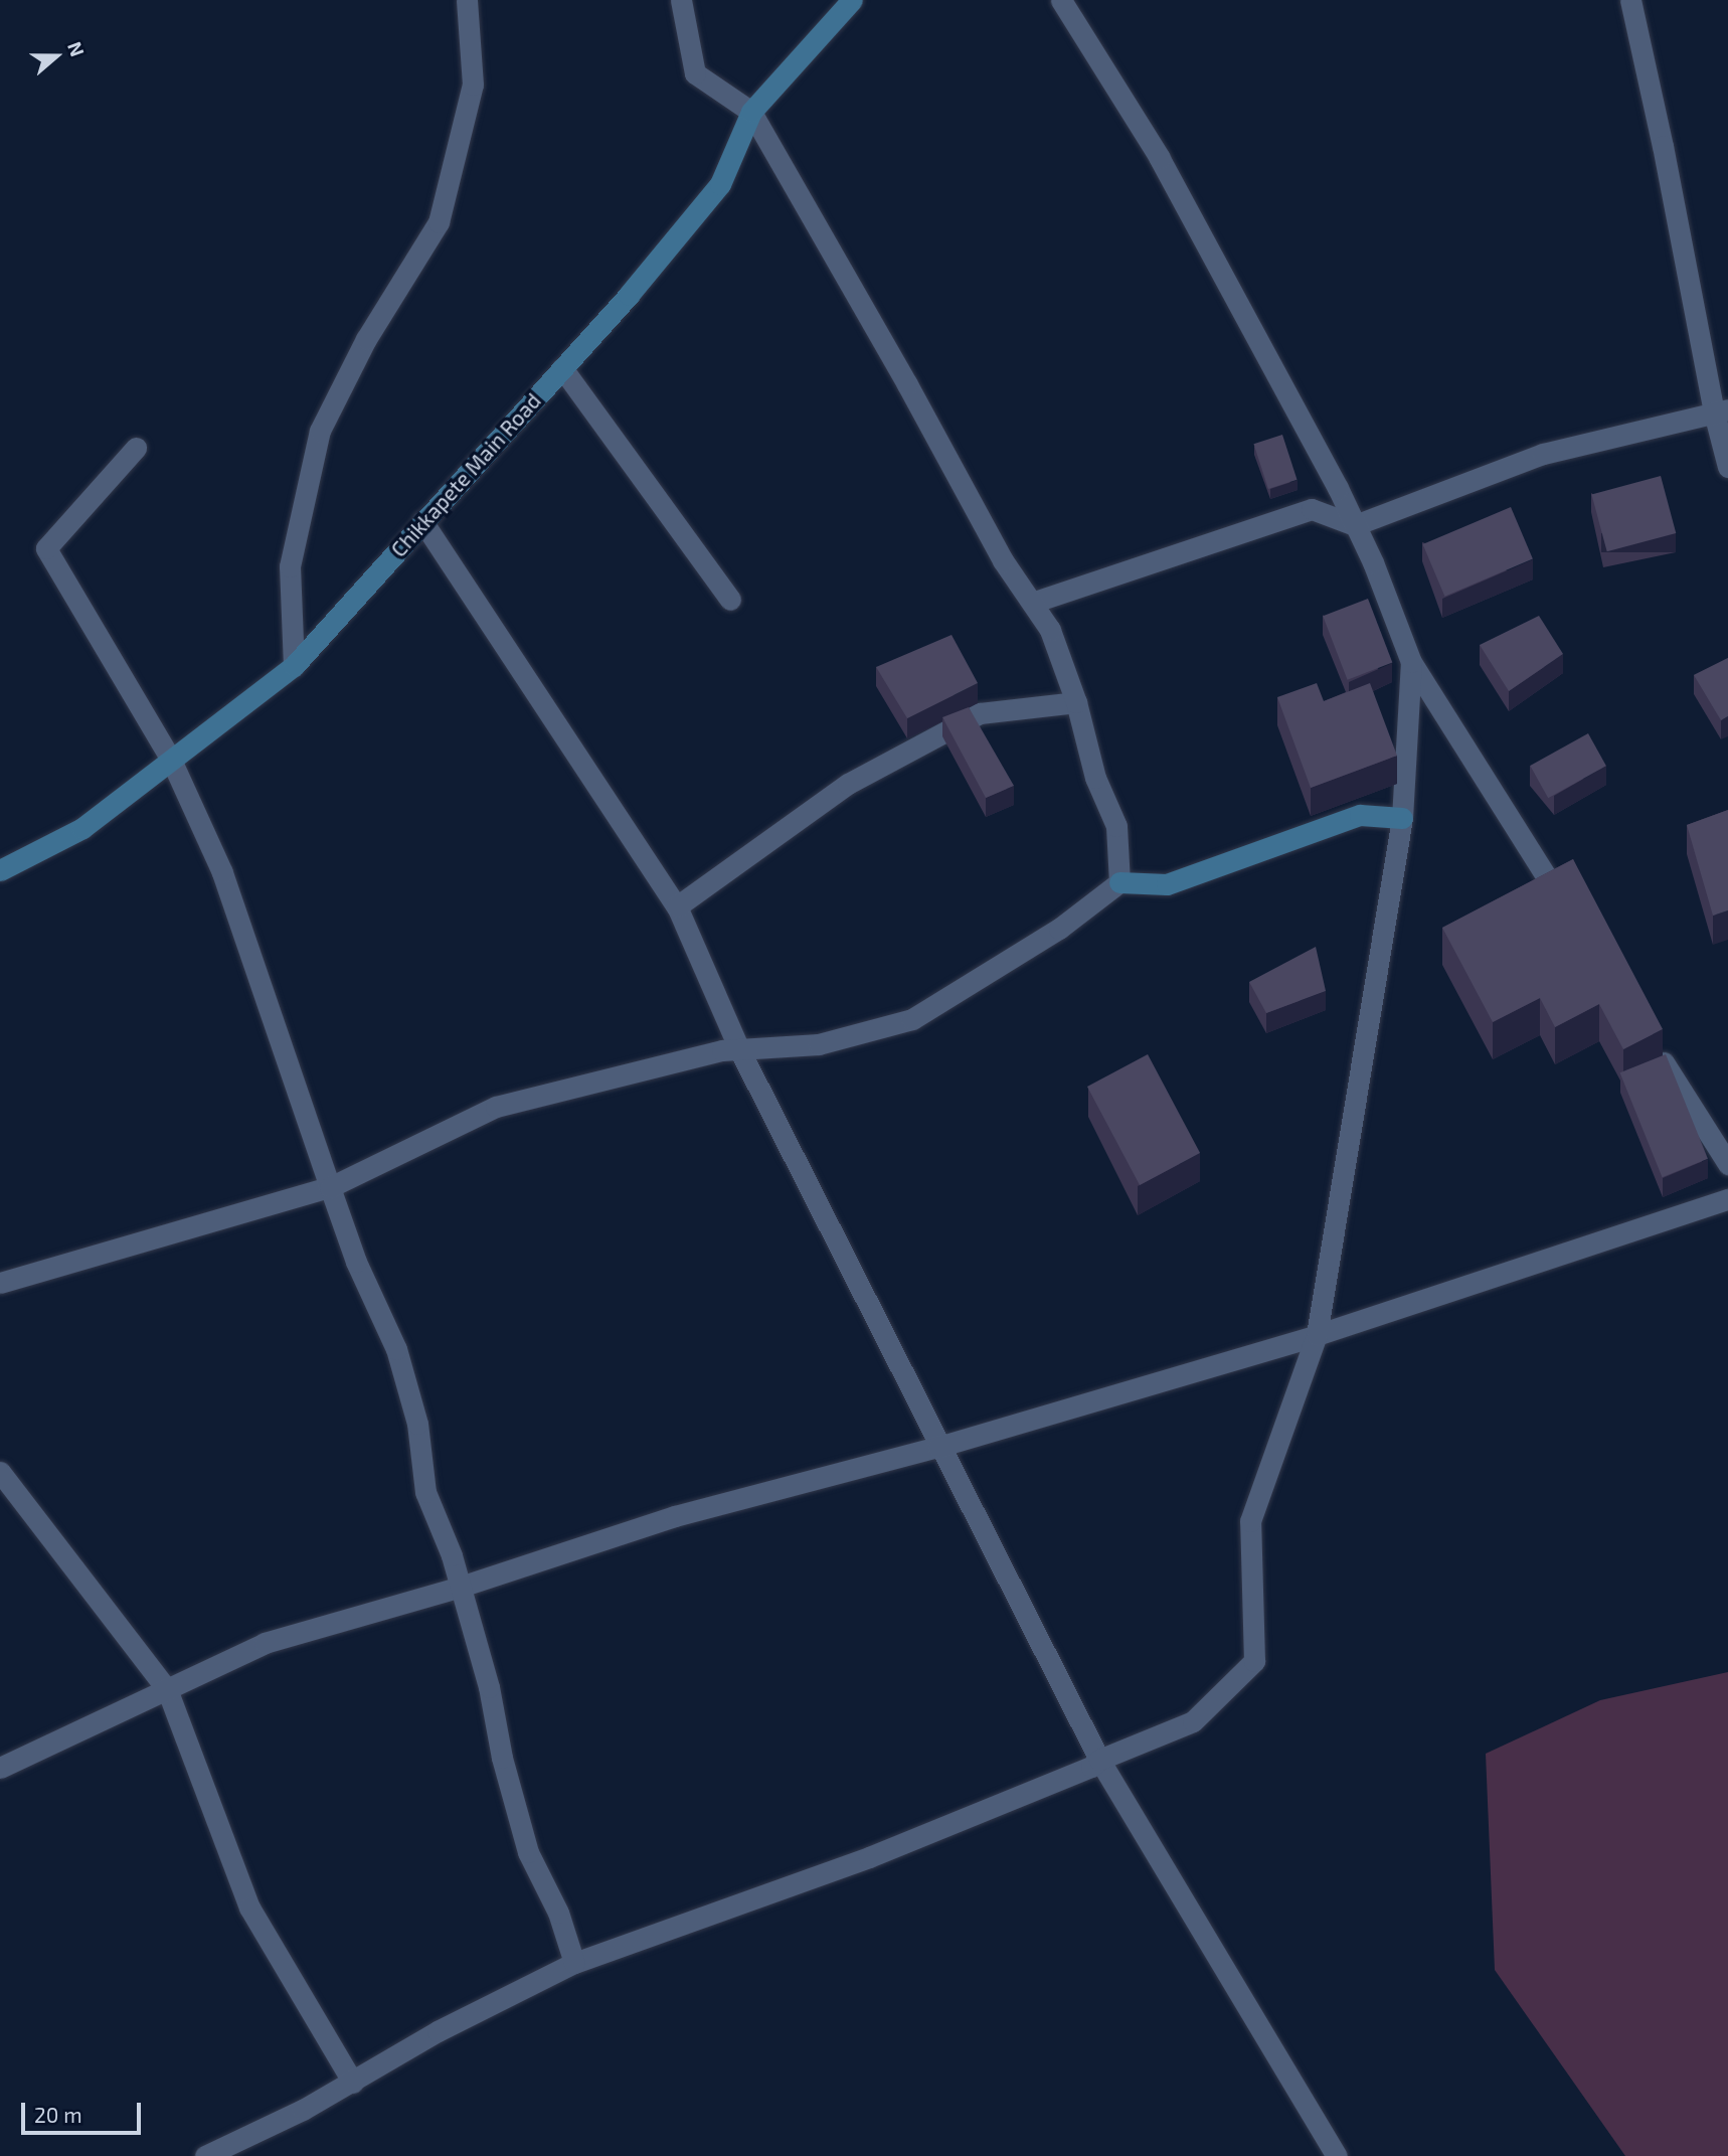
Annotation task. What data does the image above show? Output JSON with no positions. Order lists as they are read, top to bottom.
{
  "streets": {
    "street": ["Chikkapete Main Road"]
  },
  "scale_bar": "20 m",
  "north": "right"
}
